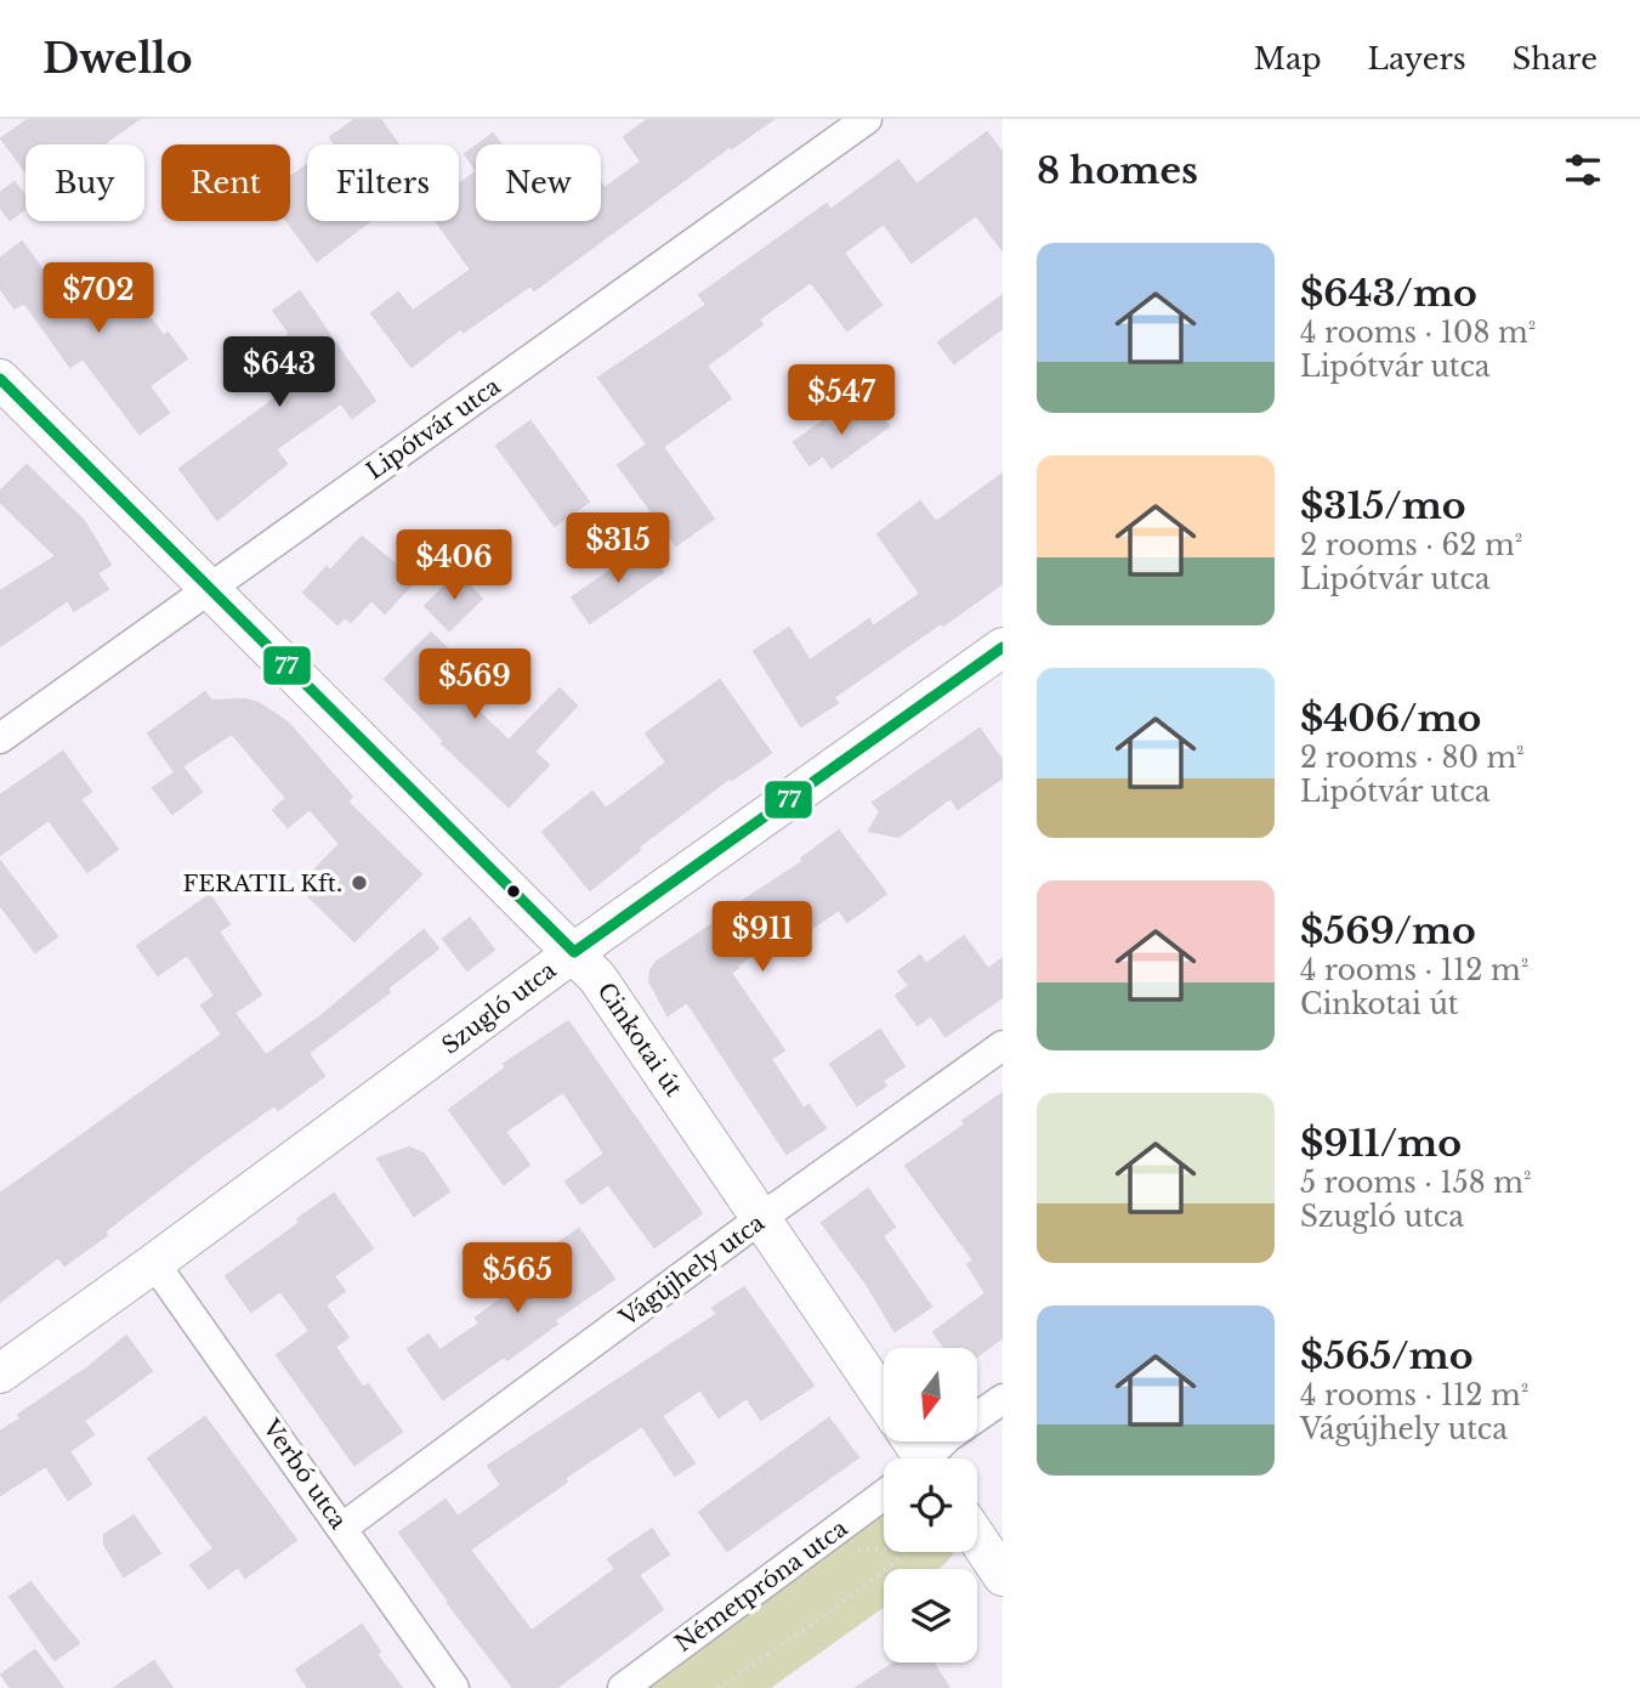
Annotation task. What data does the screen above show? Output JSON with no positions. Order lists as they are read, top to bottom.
{
  "streets": {
    "street": [
      "Lipótvár utca",
      "Szugló utca",
      "Cinkotai út",
      "Vágújhely utca",
      "Verbó utca",
      "Németpróna utca"
    ]
  },
  "crossings": [
    ["Lipótvár utca", "Cinkotai út"],
    ["Szugló utca", "Cinkotai út"],
    ["Szugló utca", "Verbó utca"],
    ["Cinkotai út", "Vágújhely utca"],
    ["Vágújhely utca", "Verbó utca"]
  ],
  "places": ["FERATIL Kft."],
  "lines": ["transit line 77"],
  "north": "bottom",
  "page": {
    "header": "Dwello",
    "nav": ["Map", "Layers", "Share"],
    "heading": "8 homes",
    "chip": [
      "Buy",
      "Rent",
      "Filters",
      "New"
    ],
    "list": [
      {
        "name": "$643/mo",
        "note": "4 rooms · 108 m² · Lipótvár utca"
      },
      {
        "name": "$315/mo",
        "note": "2 rooms · 62 m² · Lipótvár utca"
      },
      {
        "name": "$406/mo",
        "note": "2 rooms · 80 m² · Lipótvár utca"
      },
      {
        "name": "$569/mo",
        "note": "4 rooms · 112 m² · Cinkotai út"
      },
      {
        "name": "$911/mo",
        "note": "5 rooms · 158 m² · Szugló utca"
      },
      {
        "name": "$565/mo",
        "note": "4 rooms · 112 m² · Vágújhely utca"
      }
    ],
    "price": [
      "$702",
      "$643",
      "$547",
      "$315",
      "$406",
      "$569",
      "$911",
      "$565"
    ]
  }
}
